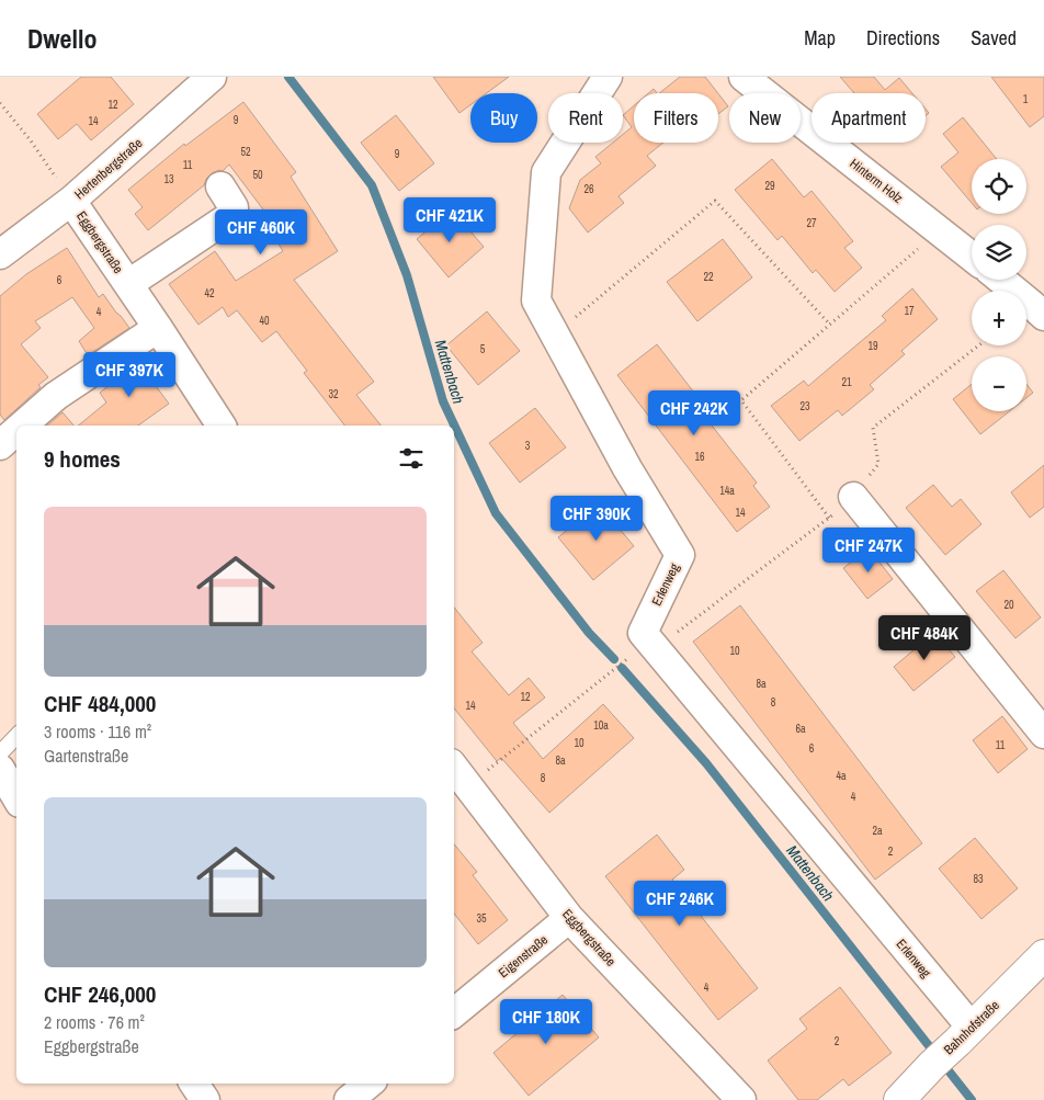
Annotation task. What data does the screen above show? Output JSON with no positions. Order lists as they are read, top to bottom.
{
  "streets": {
    "street": [
      "Hertenbergstraße",
      "Hinterm Holz",
      "Eggbergstraße",
      "Erlenweg",
      "Eigenstraße",
      "Bahnhofstraße"
    ]
  },
  "crossings": [
    ["Hertenbergstraße", "Eggbergstraße"],
    ["Eggbergstraße", "Eigenstraße"],
    ["Erlenweg", "Bahnhofstraße"]
  ],
  "water": ["Mattenbach"],
  "house_numbers": [
    "1",
    "12",
    "9",
    "14",
    "52",
    "9",
    "11",
    "50",
    "13",
    "29",
    "26",
    "27",
    "22",
    "6",
    "42",
    "17",
    "4",
    "40",
    "19",
    "5",
    "21",
    "32",
    "23",
    "3",
    "16",
    "14a",
    "14",
    "20",
    "10",
    "8a",
    "12",
    "8",
    "14",
    "10a",
    "6a",
    "10",
    "11",
    "6",
    "8a",
    "4a",
    "8",
    "4",
    "2a",
    "2",
    "83",
    "35",
    "4",
    "2"
  ],
  "page": {
    "header": "Dwello",
    "nav": ["Map", "Directions", "Saved"],
    "chip": [
      "Buy",
      "Rent",
      "Filters",
      "New",
      "Apartment"
    ],
    "map_buttons": ["+", "−"],
    "price": [
      "CHF 421K",
      "CHF 460K",
      "CHF 397K",
      "CHF 242K",
      "CHF 390K",
      "CHF 247K",
      "CHF 484K",
      "CHF 246K",
      "CHF 180K"
    ],
    "heading": "9 homes",
    "list": [
      {
        "name": "CHF 484,000",
        "note": "3 rooms · 116 m² · Gartenstraße"
      },
      {
        "name": "CHF 246,000",
        "note": "2 rooms · 76 m² · Eggbergstraße"
      }
    ]
  }
}
